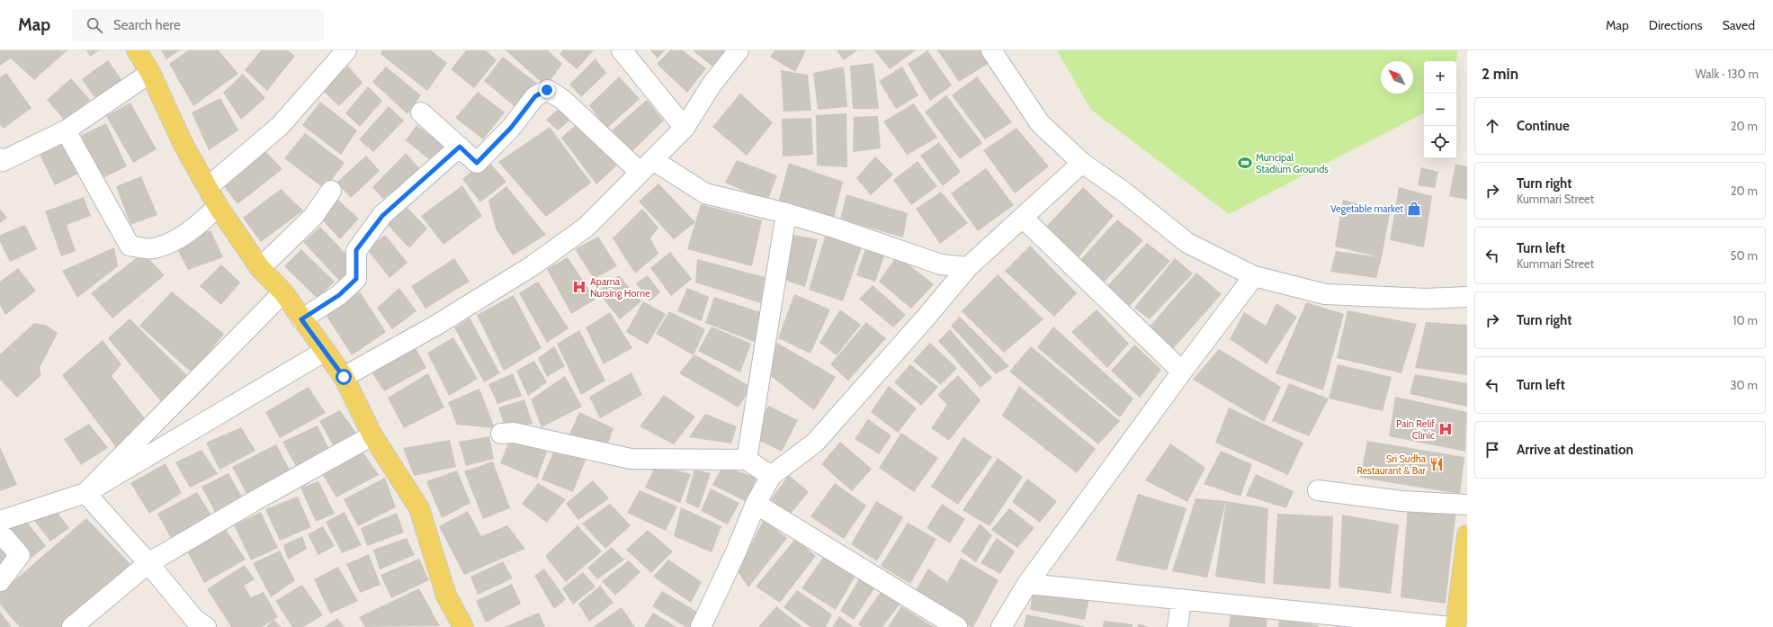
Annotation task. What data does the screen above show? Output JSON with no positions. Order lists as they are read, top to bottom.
{
  "places": {
    "sports": ["Muncipal Stadium Grounds"],
    "shop": ["Vegetable market"],
    "hospital": ["Aparna Nursing Home", "Pain Relif Clinic"],
    "restaurant": ["Sri Sudha Restaurant & Bar"]
  },
  "north": "top left",
  "page": {
    "header": "Map",
    "search": "Search here",
    "nav": ["Map", "Directions", "Saved"],
    "heading": ["2 min", "Walk · 130 m"],
    "map_buttons": ["+", "−"],
    "list": [
      ["Continue", "20 m"],
      ["Turn right", "Kummari Street", "20 m"],
      ["Turn left", "Kummari Street", "50 m"],
      ["Turn right", "10 m"],
      ["Turn left", "30 m"],
      "Arrive at destination"
    ]
  }
}
